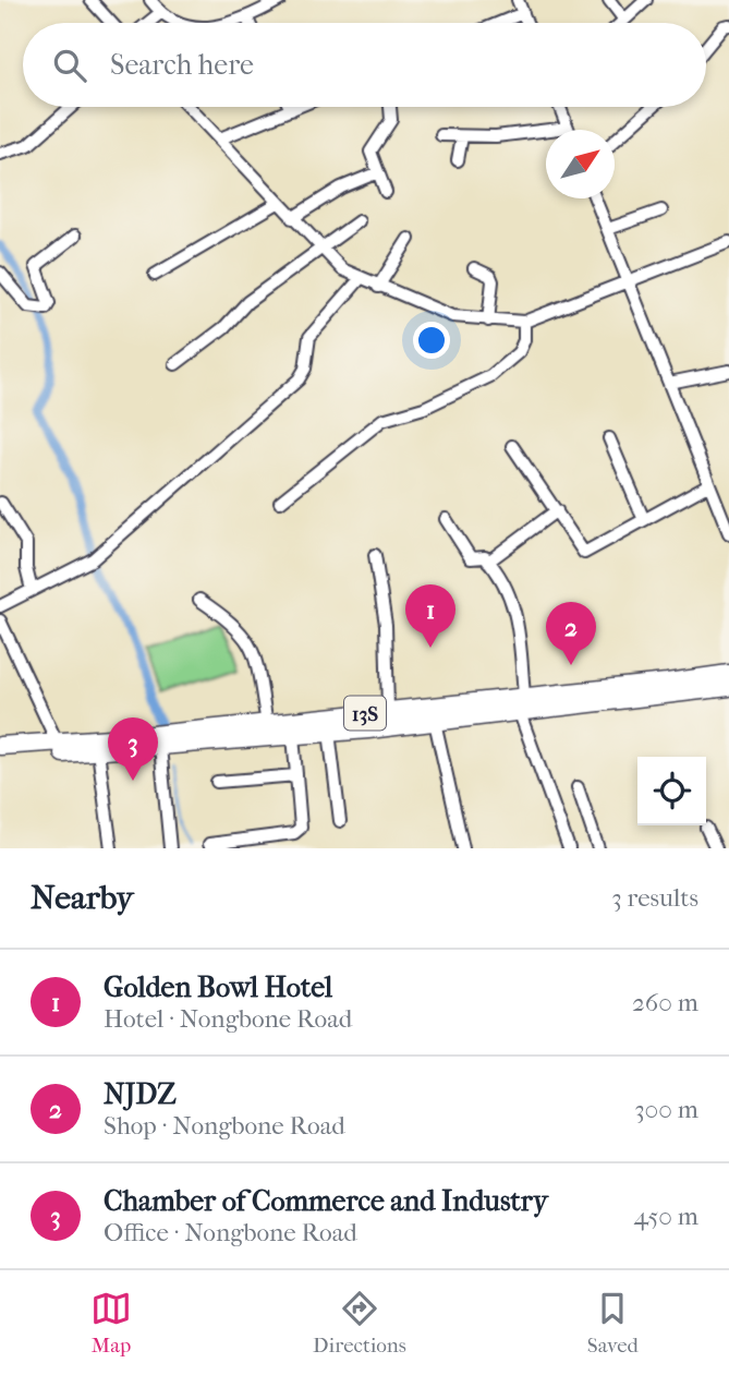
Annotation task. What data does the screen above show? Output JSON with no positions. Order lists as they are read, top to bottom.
{
  "streets": {
    "highway": ["13S"]
  },
  "north": "top right",
  "page": {
    "search": "Search here",
    "pins": ["1", "2", "3"],
    "heading": ["Nearby", "3 results"],
    "list": [
      {
        "mark": "1",
        "name": "Golden Bowl Hotel",
        "note": "Hotel · Nongbone Road",
        "value": "260 m"
      },
      {
        "mark": "2",
        "name": "NJDZ",
        "note": "Shop · Nongbone Road",
        "value": "300 m"
      },
      {
        "mark": "3",
        "name": "Chamber of Commerce and Industry",
        "note": "Office · Nongbone Road",
        "value": "450 m"
      }
    ],
    "nav": ["Map", "Directions", "Saved"]
  }
}
